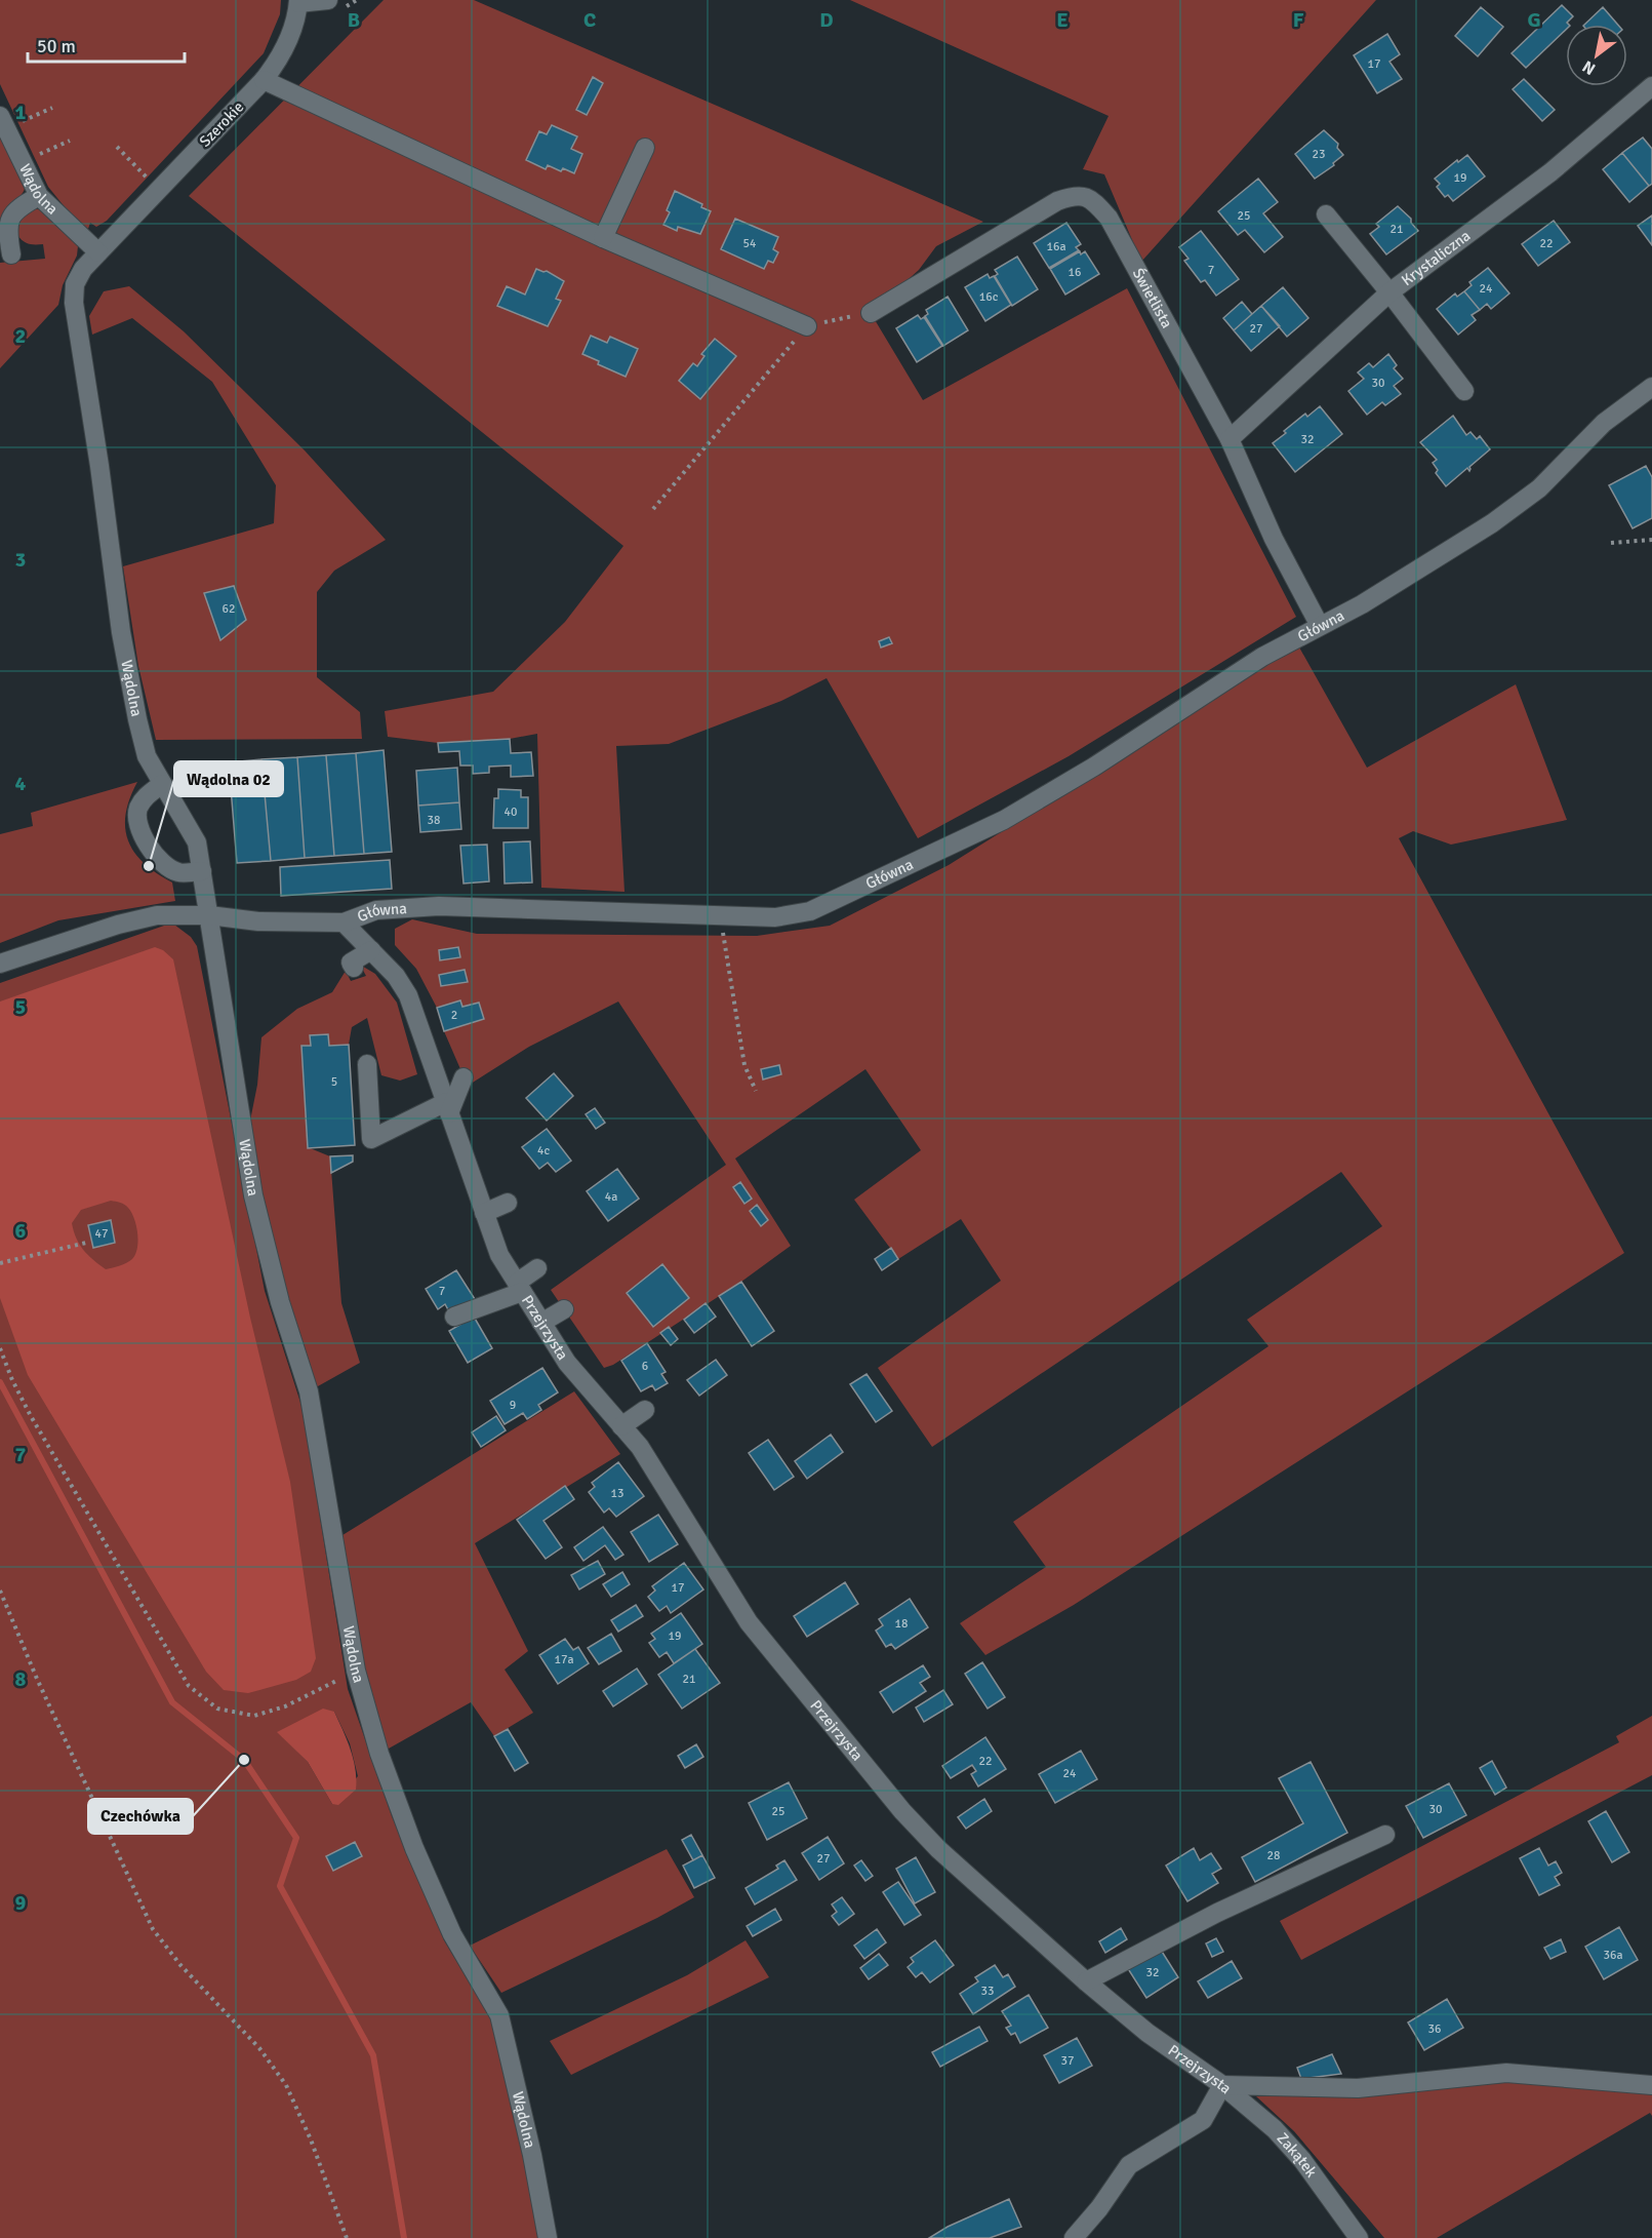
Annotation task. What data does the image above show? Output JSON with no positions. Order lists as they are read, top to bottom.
{
  "streets": {
    "street": [
      "Szerokie",
      "Wądolna",
      "Krystaliczna",
      "Świetlista",
      "Główna",
      "Przejrzysta",
      "Zakątek"
    ]
  },
  "crossings": [
    ["Szerokie", "Wądolna"],
    ["Wądolna", "Główna"],
    ["Krystaliczna", "Świetlista"],
    ["Świetlista", "Główna"],
    ["Główna", "Przejrzysta"],
    ["Przejrzysta", "Zakątek"]
  ],
  "places": ["Wądolna 02", "Czechówka"],
  "house_numbers": [
    "17",
    "23",
    "19",
    "25",
    "21",
    "54",
    "22",
    "16a",
    "7",
    "16",
    "24",
    "16c",
    "27",
    "30",
    "32",
    "62",
    "40",
    "38",
    "2",
    "5",
    "4c",
    "4a",
    "47",
    "7",
    "6",
    "9",
    "13",
    "17",
    "18",
    "19",
    "17a",
    "21",
    "22",
    "24",
    "30",
    "25",
    "28",
    "27",
    "36a",
    "32",
    "33",
    "36",
    "37"
  ],
  "scale_bar": "50 m",
  "north": "bottom left",
  "grid": {
    "columns": [
      "B",
      "C",
      "D",
      "E",
      "F",
      "G"
    ],
    "rows": [
      "1",
      "2",
      "3",
      "4",
      "5",
      "6",
      "7",
      "8",
      "9"
    ]
  }
}
